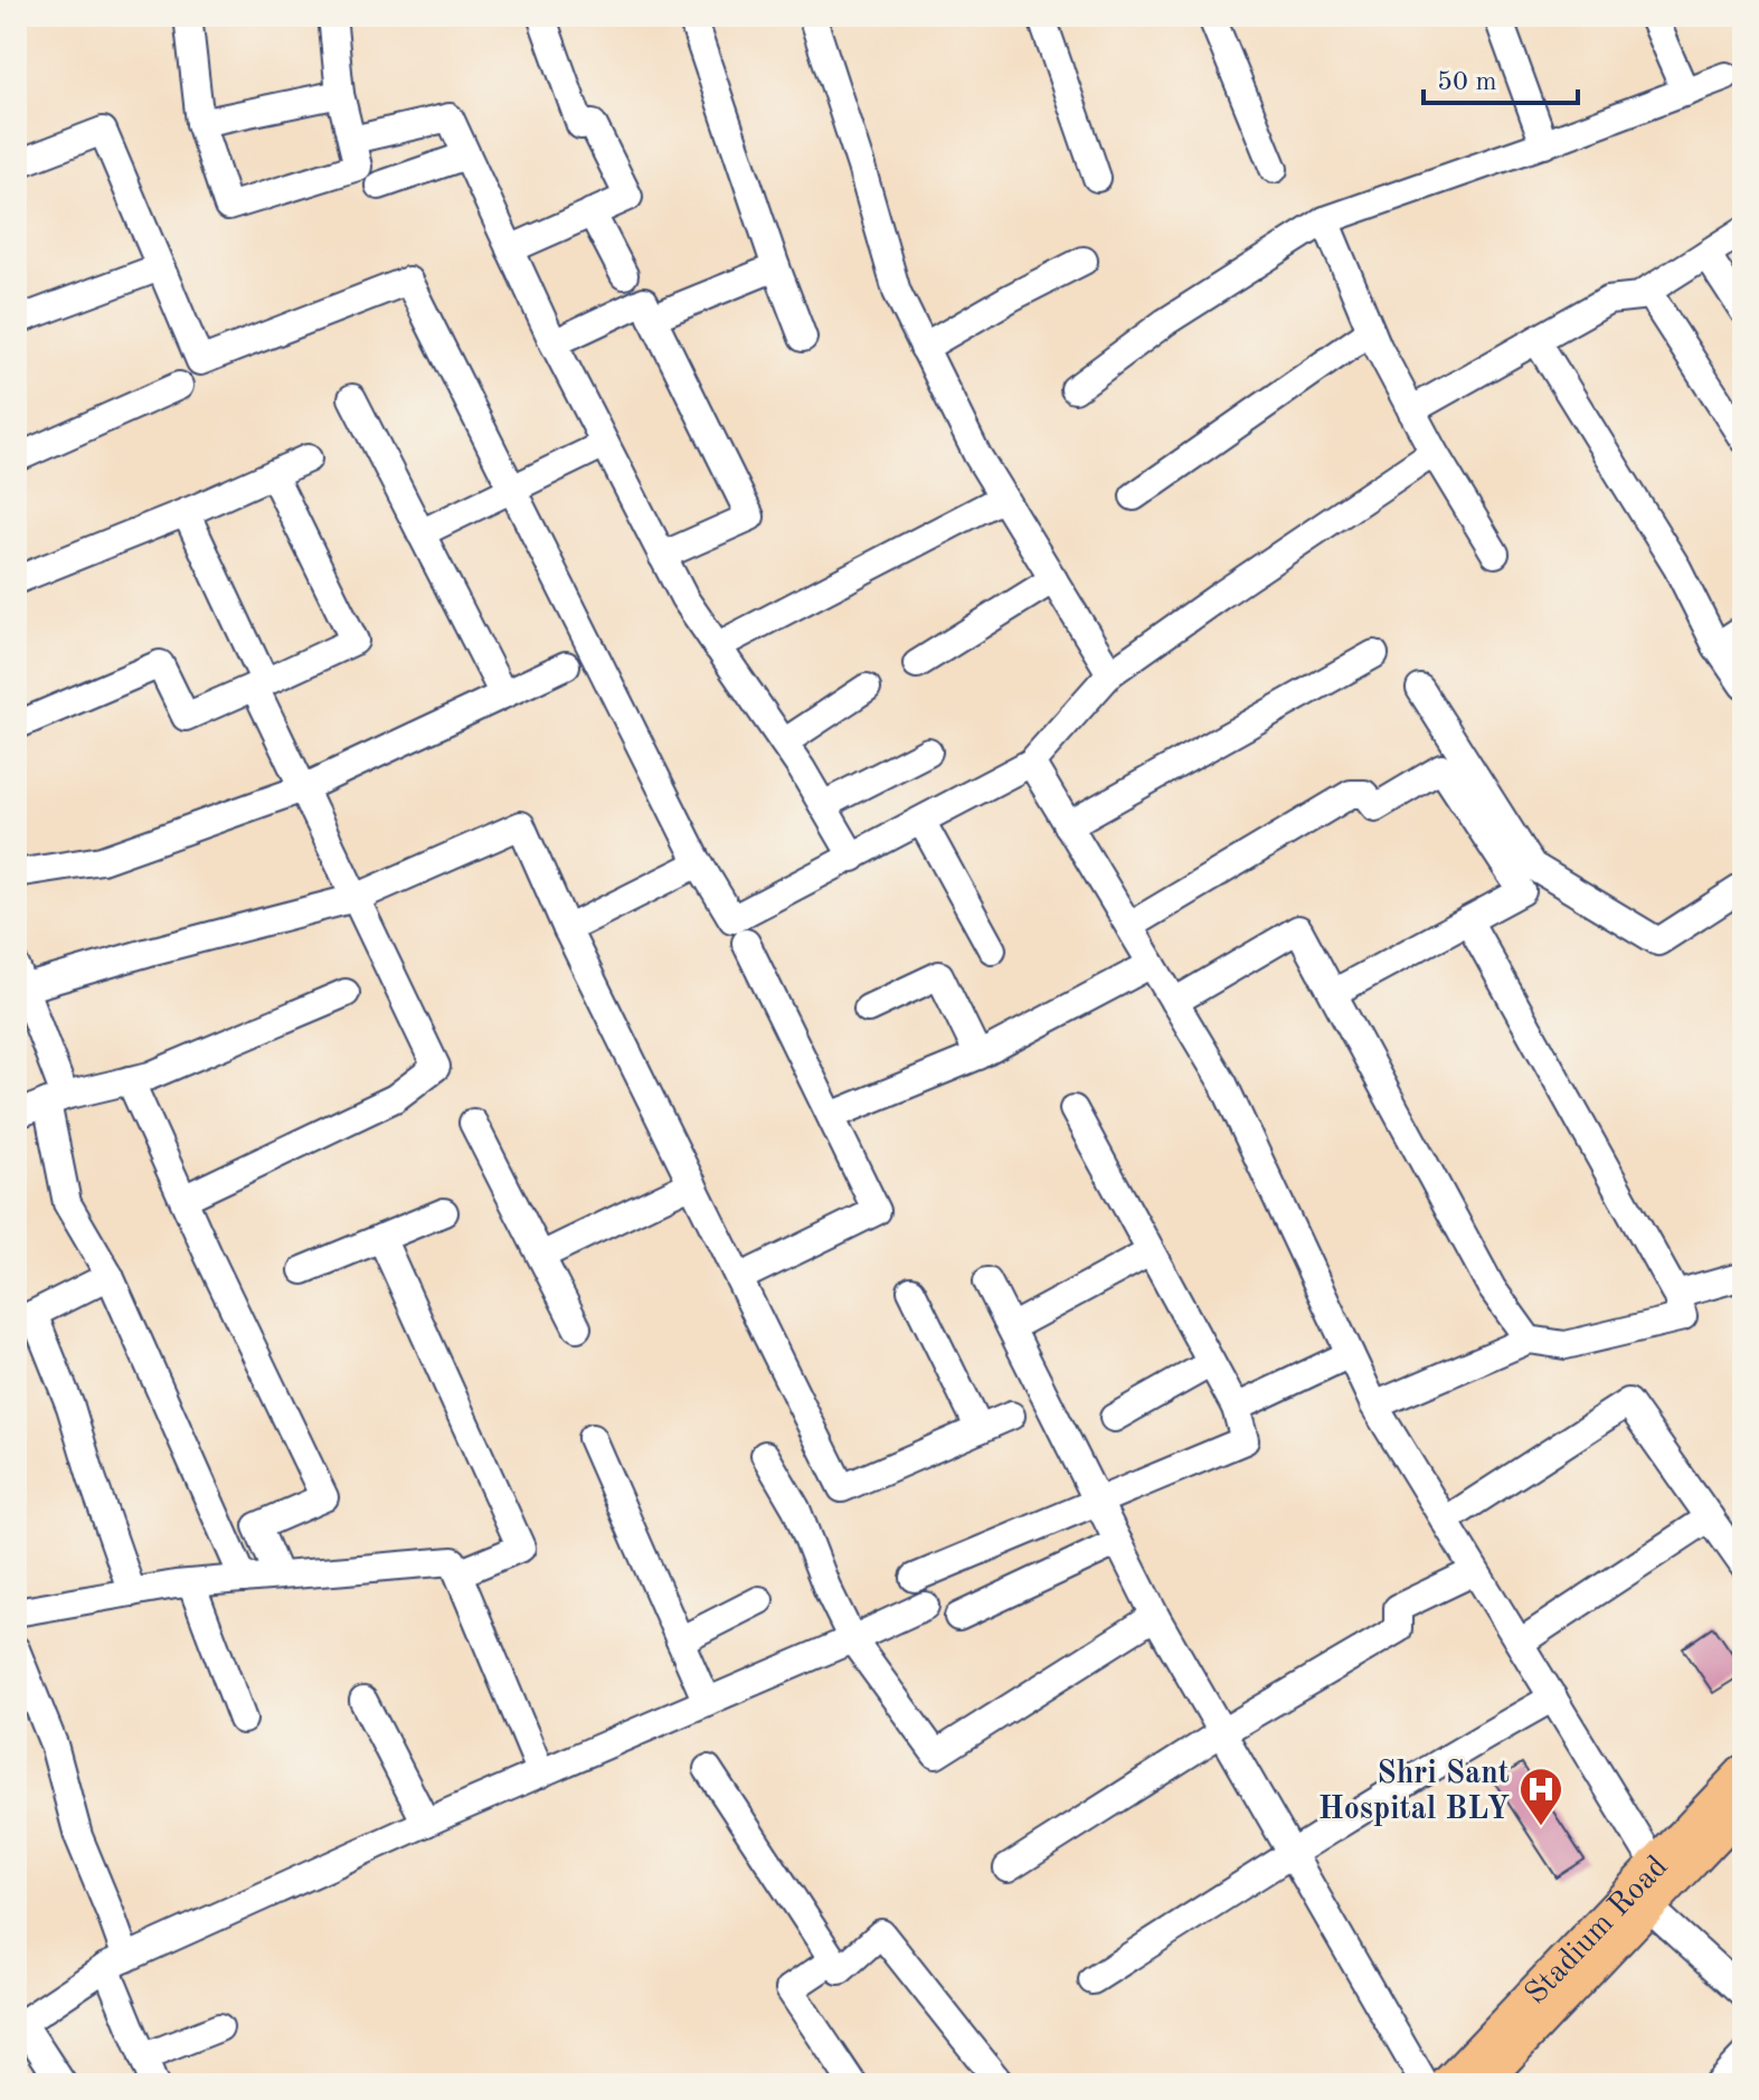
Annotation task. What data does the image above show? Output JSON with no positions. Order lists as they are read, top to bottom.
{
  "streets": {
    "main road": ["Stadium Road"]
  },
  "places": {
    "hospital": ["Shri Sant Hospital BLY"]
  },
  "scale_bar": "50 m"
}
